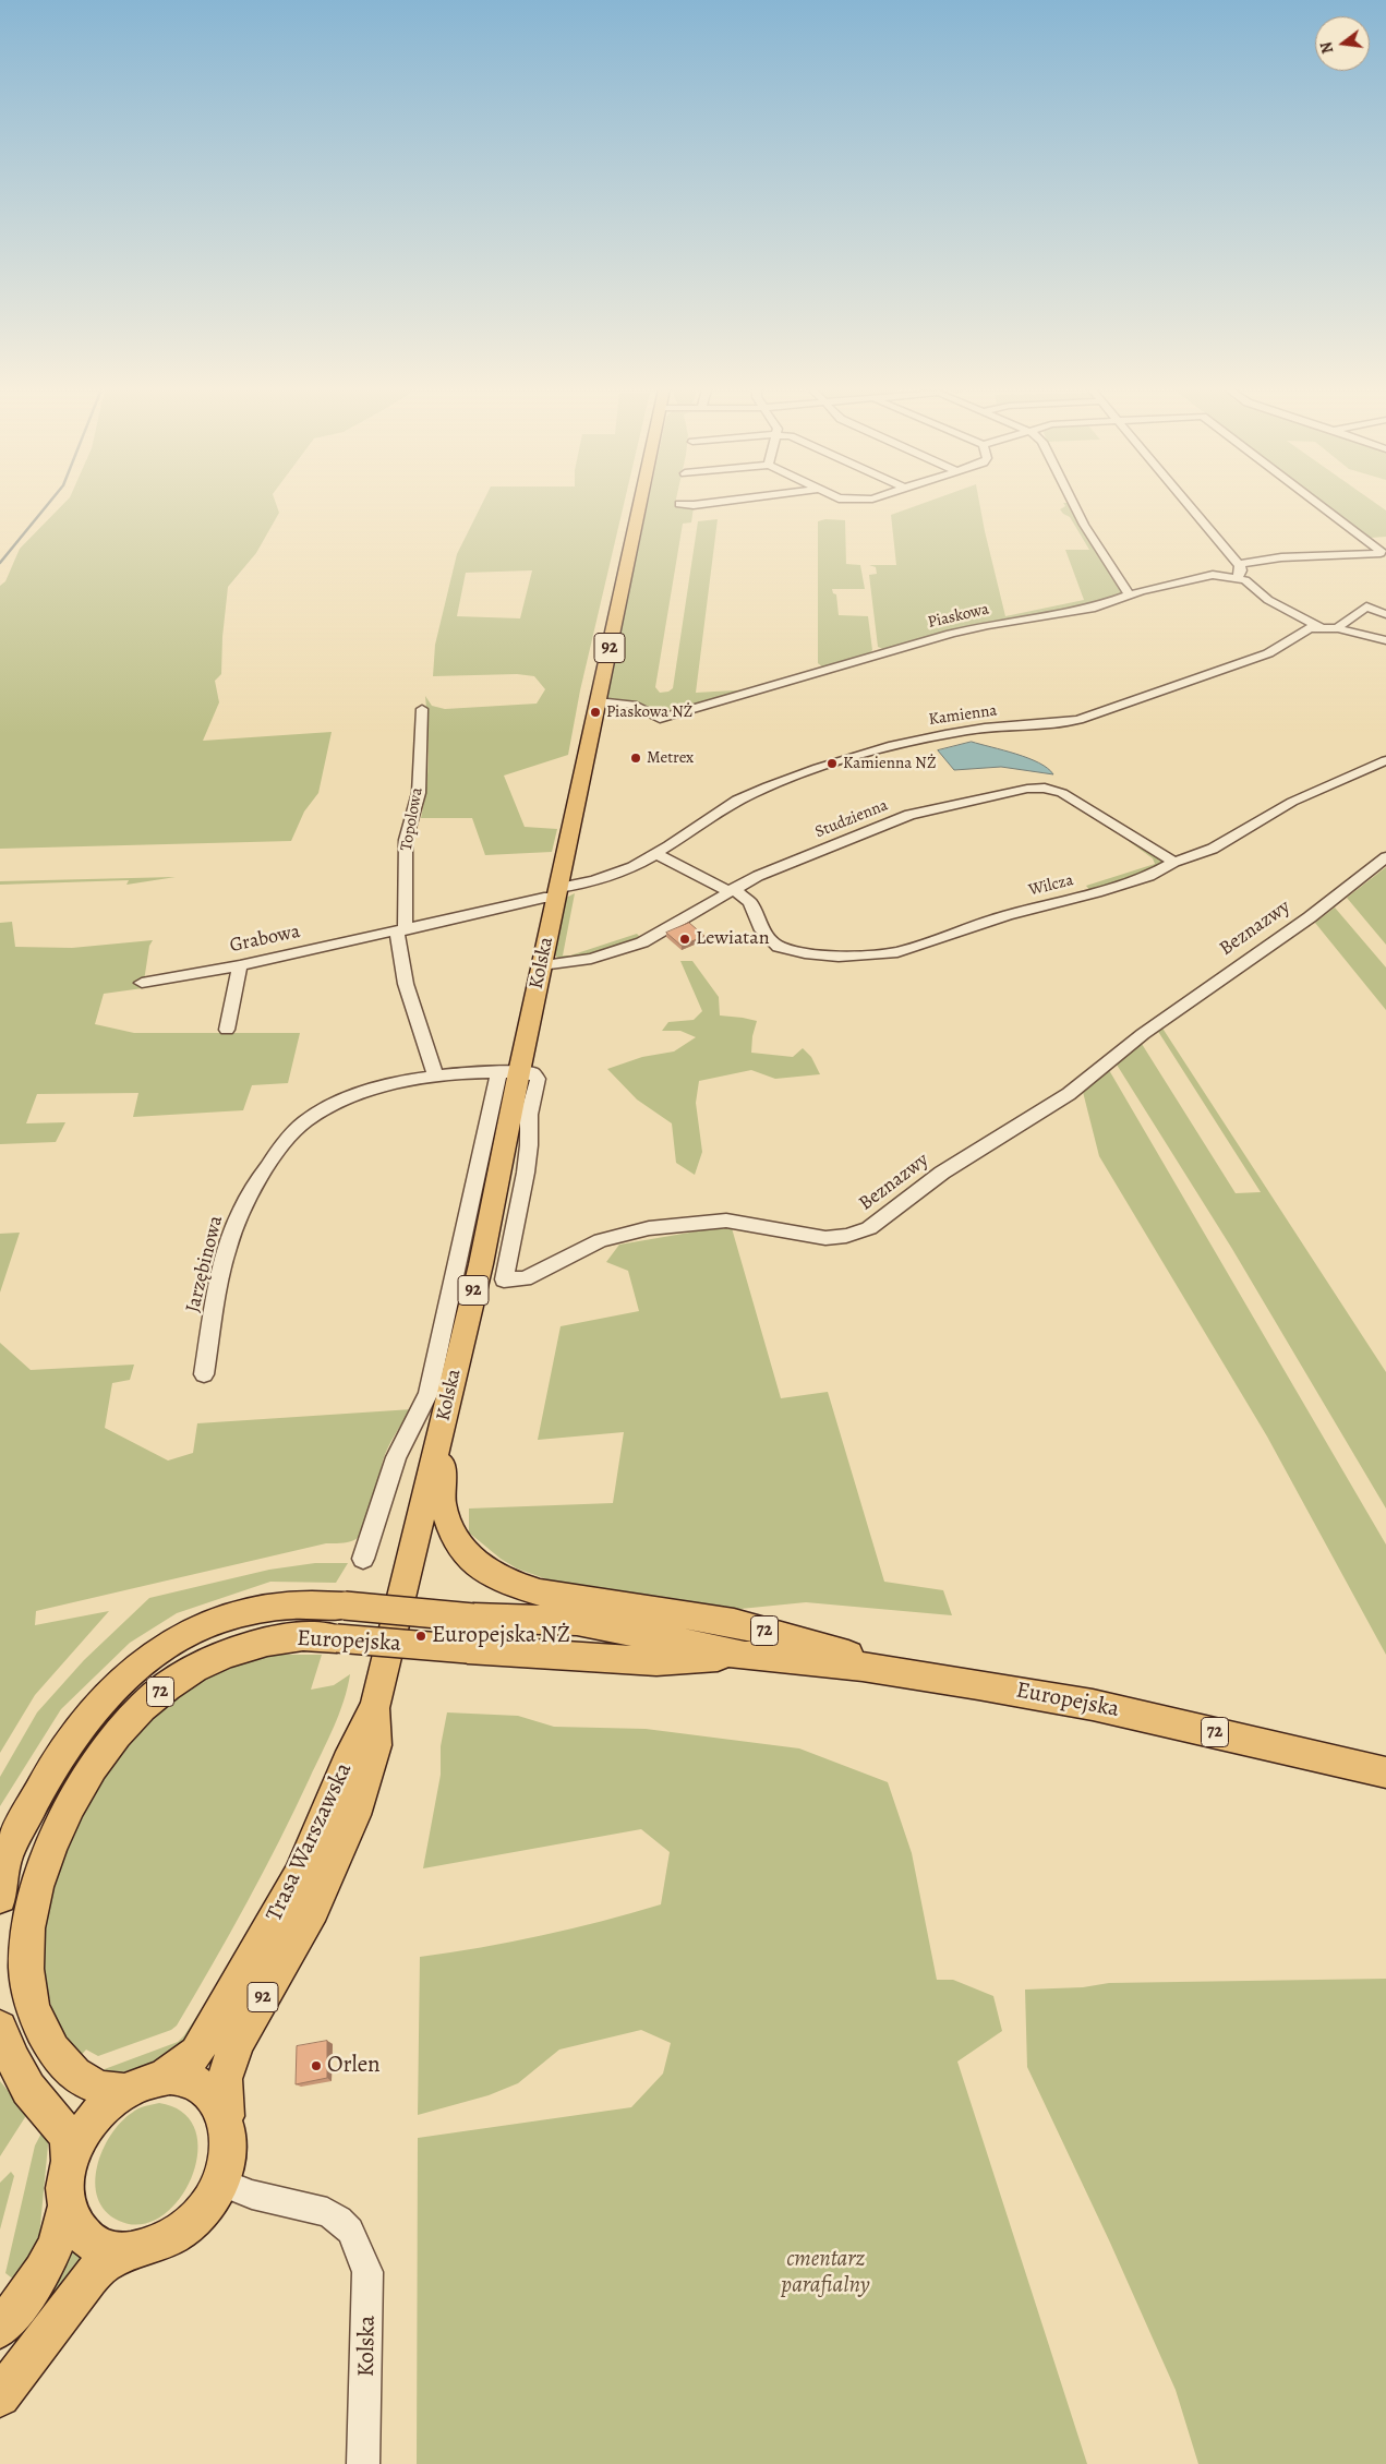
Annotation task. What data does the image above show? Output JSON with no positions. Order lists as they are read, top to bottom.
{
  "streets": {
    "main road": [
      "92",
      "Kolska",
      "72",
      "Europejska",
      "Trasa Warszawska"
    ],
    "street": [
      "Piaskowa",
      "Kamienna",
      "Topolowa",
      "Studzienna",
      "Wilcza",
      "Beznazwy",
      "Grabowa",
      "Jarzębinowa"
    ]
  },
  "crossings": [
    ["Piaskowa", "Kamienna"],
    ["Piaskowa", "Kolska"],
    ["92", "Kolska"],
    ["92", "Europejska"],
    ["92", "Trasa Warszawska"],
    ["Kamienna", "Wilcza"],
    ["Kamienna", "Kolska"],
    ["Topolowa", "Grabowa"],
    ["Topolowa", "Jarzębinowa"],
    ["Studzienna", "Wilcza"],
    ["Studzienna", "Kolska"],
    ["Beznazwy", "Kolska"],
    ["Kolska", "72"],
    ["Kolska", "Europejska"],
    ["Kolska", "Trasa Warszawska"],
    ["72", "Europejska"],
    ["Europejska", "Trasa Warszawska"]
  ],
  "parks": ["cmentarz parafialny"],
  "places": [
    "Piaskowa NŻ",
    "Metrex",
    "Kamienna NŻ",
    "Lewiatan",
    "Europejska NŻ",
    "Orlen"
  ],
  "north": "left"
}
